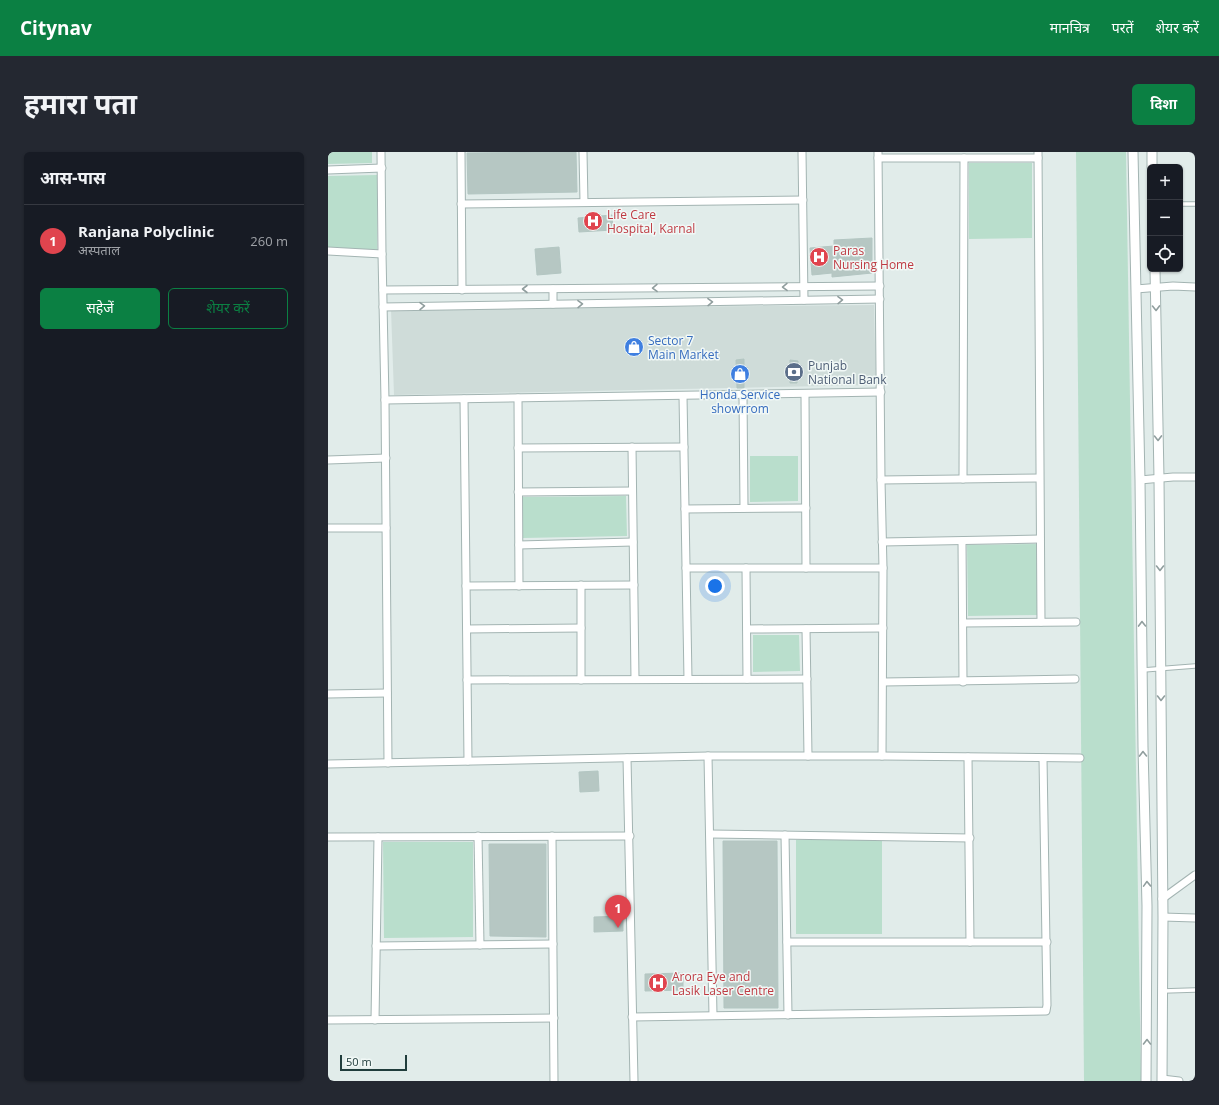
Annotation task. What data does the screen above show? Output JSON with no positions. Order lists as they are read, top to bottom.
{
  "places": {
    "hospital": ["Life Care Hospital, Karnal", "Paras Nursing Home", "Arora Eye and Lasik Laser Centre"],
    "shop": ["Sector 7 Main Market", "Honda Service showrrom"],
    "bank": ["Punjab National Bank"]
  },
  "scale_bar": "50 m",
  "page": {
    "header": "Citynav",
    "nav": ["मानचित्र", "परतें", "शेयर करें"],
    "title": "हमारा पता",
    "buttons": [
      "दिशा",
      ["सहेजें", "शेयर करें"]
    ],
    "heading": "आस-पास",
    "map_buttons": ["+", "−"],
    "list": [
      {
        "mark": "1",
        "name": "Ranjana Polyclinic",
        "note": "अस्पताल",
        "value": "260 m"
      }
    ],
    "pins": "1",
    "scale": "50 m"
  }
}
